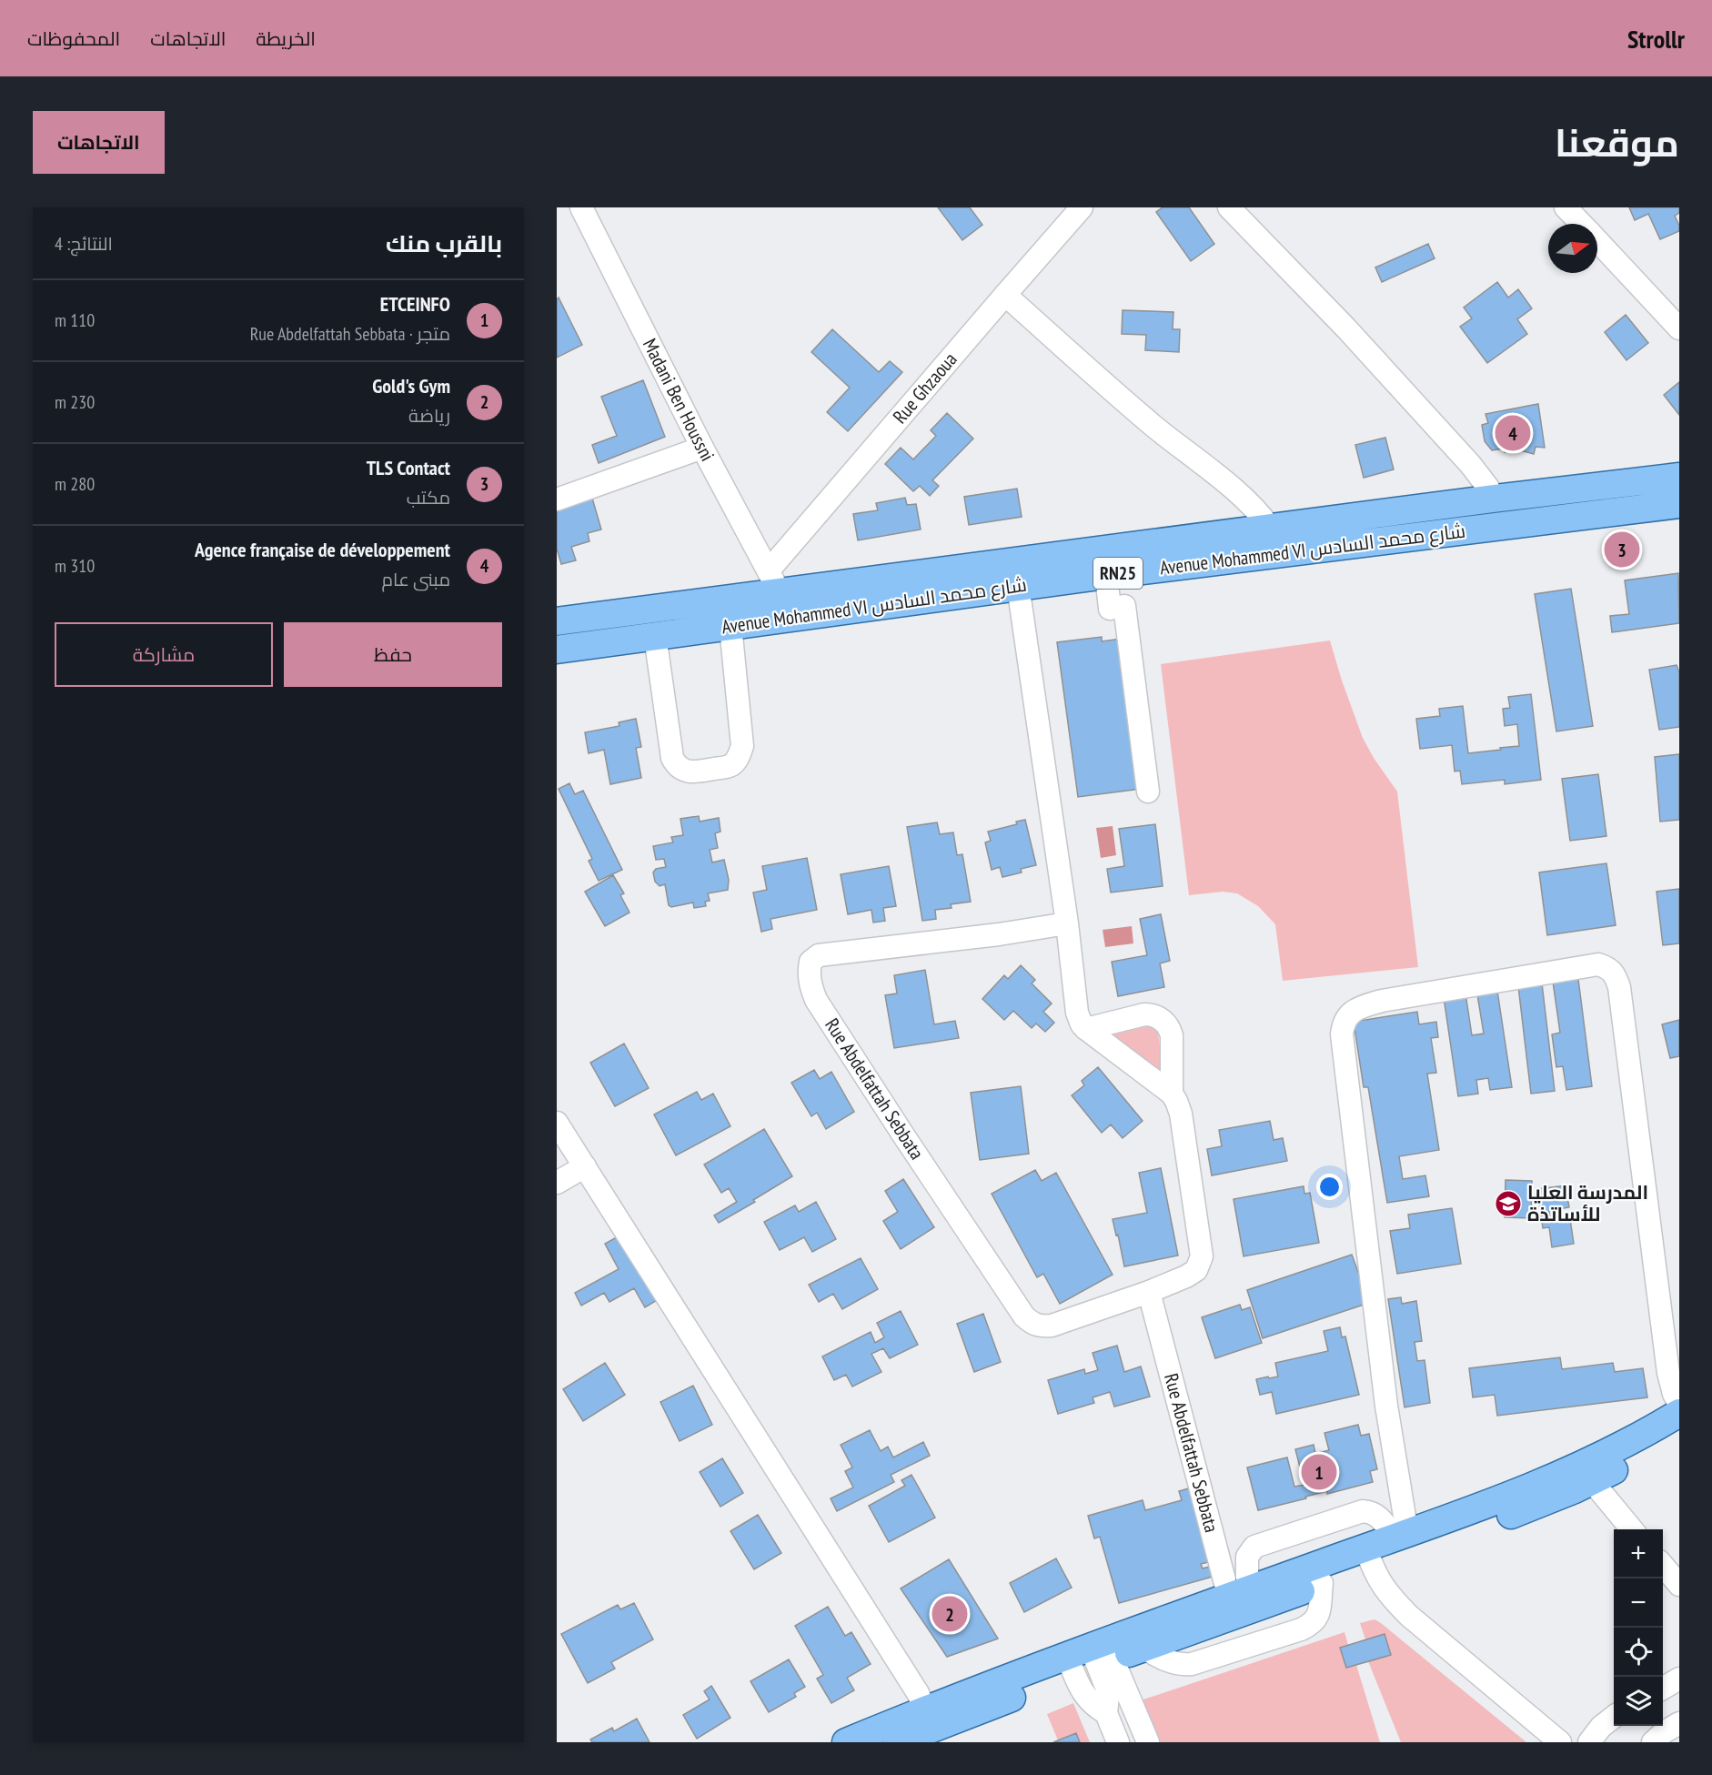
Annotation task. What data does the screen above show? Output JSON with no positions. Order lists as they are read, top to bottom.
{
  "streets": {
    "main road": ["Avenue Mohammed VI شارع محمد السادس", "RN25"],
    "street": ["Rue Ghzaoua", "Madani Ben Houssni", "Rue Abdelfattah Sebbata"]
  },
  "crossings": [
    ["Rue Ghzaoua", "Madani Ben Houssni"],
    ["Rue Ghzaoua", "Avenue Mohammed VI شارع محمد السادس"],
    ["Madani Ben Houssni", "Avenue Mohammed VI شارع محمد السادس"]
  ],
  "places": {
    "school or university": ["المدرسة العليا للأساتذة"]
  },
  "north": "right",
  "page": {
    "header": "Strollr",
    "nav": ["الخريطة", "الاتجاهات", "المحفوظات"],
    "title": "موقعنا",
    "buttons": [
      "الاتجاهات",
      ["حفظ", "مشاركة"]
    ],
    "heading": ["بالقرب منك", "النتائج: 4"],
    "list": [
      {
        "mark": "1",
        "name": "ETCEINFO",
        "note": "متجر · Rue Abdelfattah Sebbata",
        "value": "110 m"
      },
      {
        "mark": "2",
        "name": "Gold's Gym",
        "note": "رياضة",
        "value": "230 m"
      },
      {
        "mark": "3",
        "name": "TLS Contact",
        "note": "مكتب",
        "value": "280 m"
      },
      {
        "mark": "4",
        "name": "Agence française de développement",
        "note": "مبنى عام",
        "value": "310 m"
      }
    ],
    "pins": [
      "4",
      "3",
      "1",
      "2"
    ],
    "map_buttons": ["+", "−"]
  }
}
